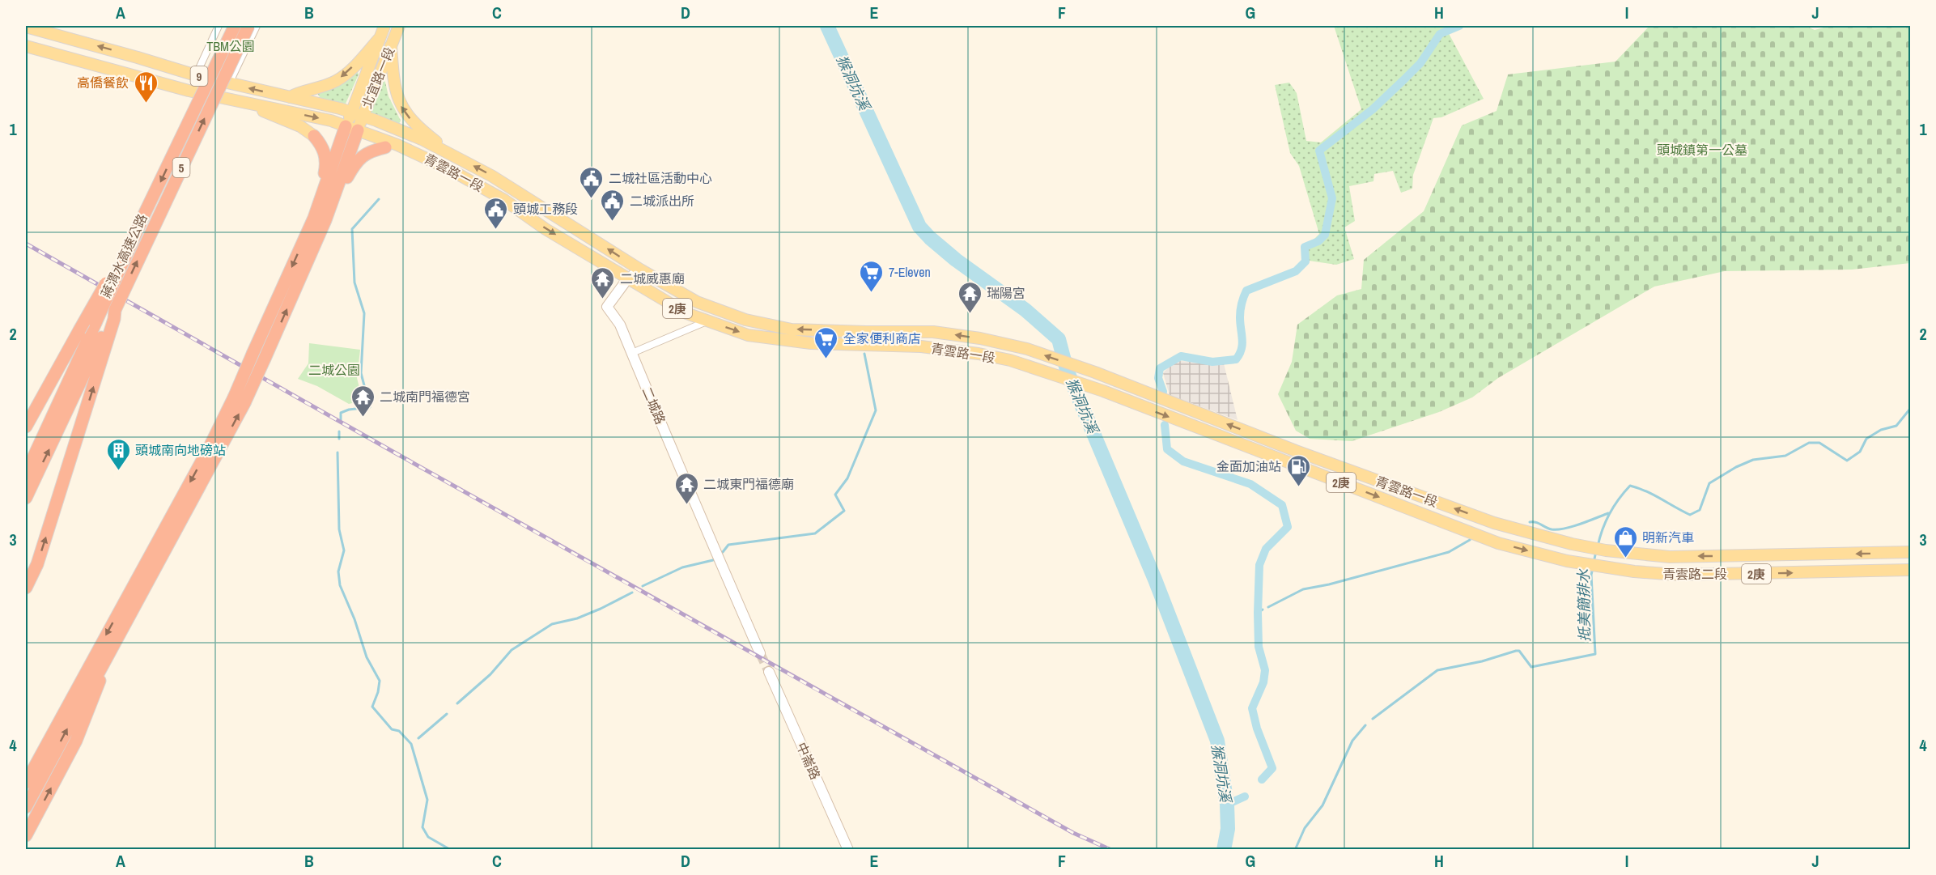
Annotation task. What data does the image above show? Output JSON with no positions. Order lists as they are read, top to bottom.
{
  "streets": {
    "highway": ["5", "蔣渭水高速公路"],
    "main road": [
      "9",
      "北宜路一段",
      "青雲路一段",
      "2庚",
      "青雲路二段"
    ],
    "street": ["二城路", "中崙路"]
  },
  "crossings": [
    ["北宜路一段", "青雲路一段"],
    ["青雲路一段", "二城路"],
    ["青雲路一段", "青雲路二段"]
  ],
  "water": ["猴洞坑溪", "抵美簡排水"],
  "parks": ["TBM公園", "頭城鎮第一公墓", "二城公園"],
  "places": {
    "restaurant": ["高僑餐飲"],
    "public building": ["二城社區活動中心", "二城派出所", "頭城工務段"],
    "supermarket": ["7-Eleven", "全家便利商店"],
    "temple": [
      "二城威惠廟",
      "瑞陽宮",
      "二城南門福德宮",
      "二城東門福德廟"
    ],
    "building": ["頭城南向地磅站"],
    "fuel station": ["金面加油站"],
    "shop": ["明新汽車"]
  },
  "grid": {
    "columns": [
      "A",
      "B",
      "C",
      "D",
      "E",
      "F",
      "G",
      "H",
      "I",
      "J"
    ],
    "rows": [
      "1",
      "2",
      "3",
      "4"
    ]
  }
}
